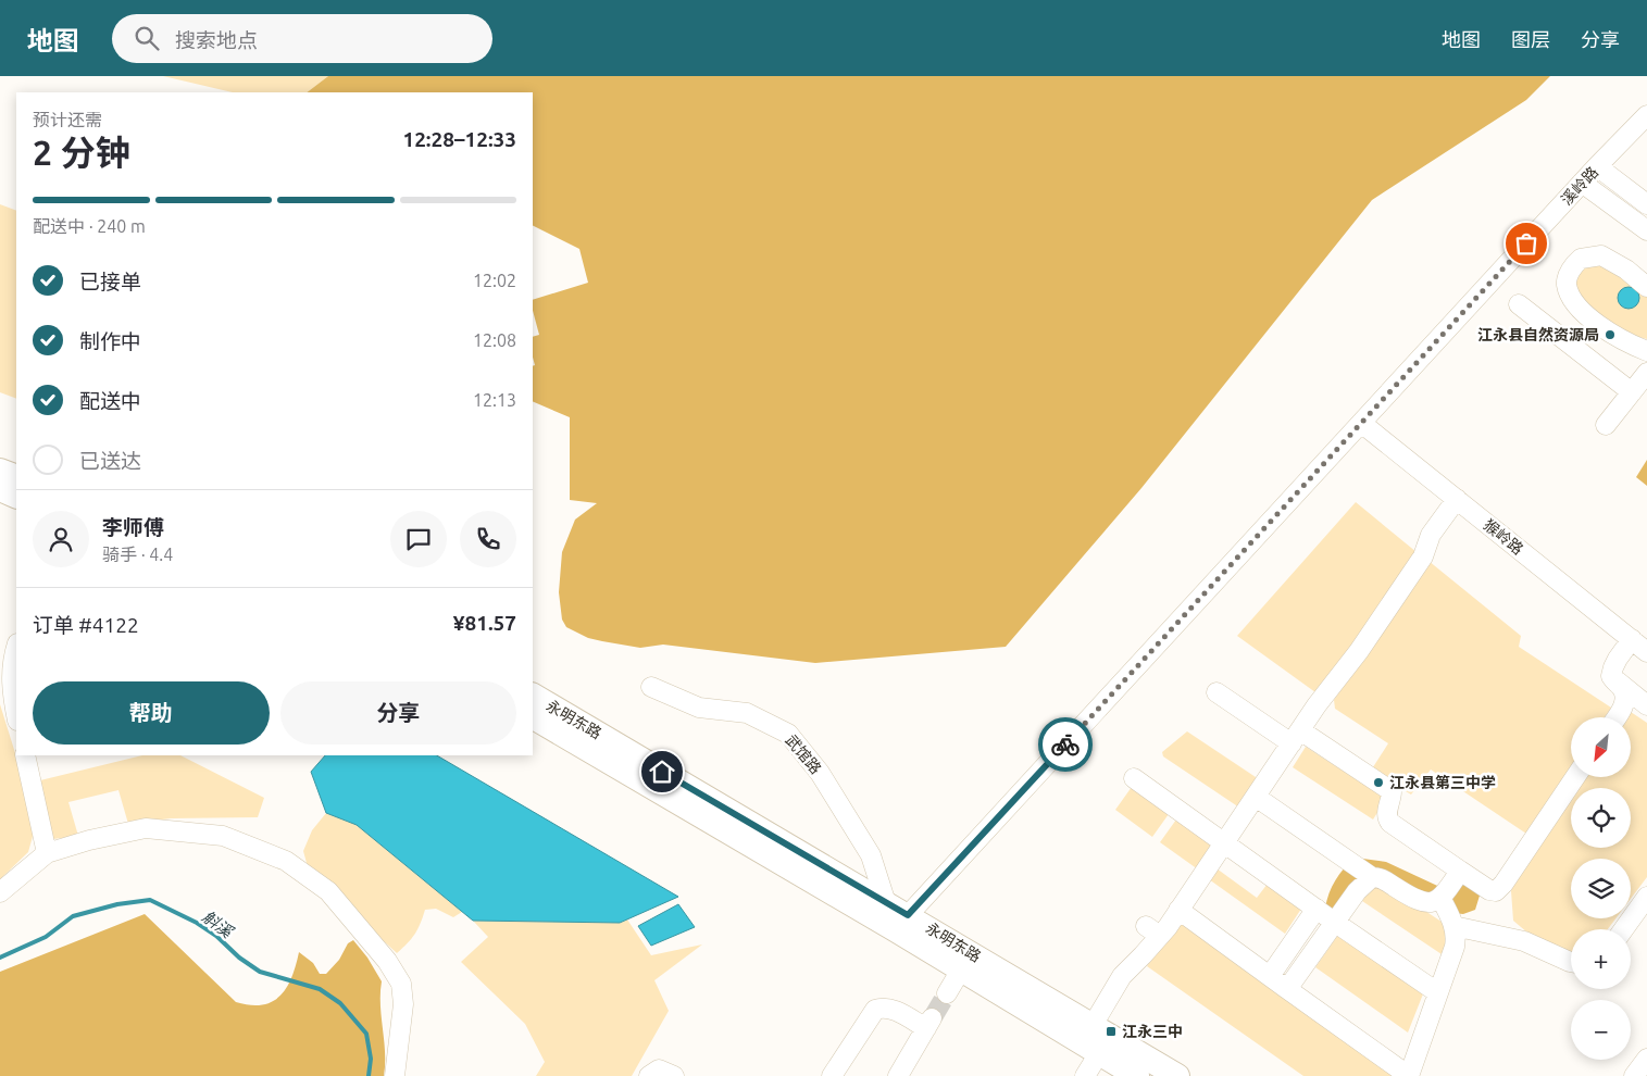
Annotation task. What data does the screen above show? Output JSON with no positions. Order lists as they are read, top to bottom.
{
  "streets": {
    "main road": ["永明东路"],
    "street": ["溪岭路", "猴岭路", "武馆路"]
  },
  "crossings": [
    ["溪岭路", "猴岭路"],
    ["溪岭路", "永明东路"],
    ["永明东路", "武馆路"]
  ],
  "water": ["斛溪"],
  "places": {
    "other": ["江永县自然资源局", "江永县第三中学"],
    "transit": ["江永三中"]
  },
  "north": "bottom left",
  "page": {
    "header": "地图",
    "search": "搜索地点",
    "nav": ["地图", "图层", "分享"],
    "heading": ["2 分钟", "预计还需", "12:28–12:33"],
    "panel": [
      "李师傅",
      "骑手 · 4.4",
      "订单 #4122",
      "¥81.57"
    ],
    "bar": "配送中 · 240 m",
    "list": [
      ["已接单", "12:02"],
      ["制作中", "12:08"],
      ["配送中", "12:13"],
      "已送达"
    ],
    "buttons": ["帮助", "分享"],
    "map_buttons": ["+", "−"]
  }
}
